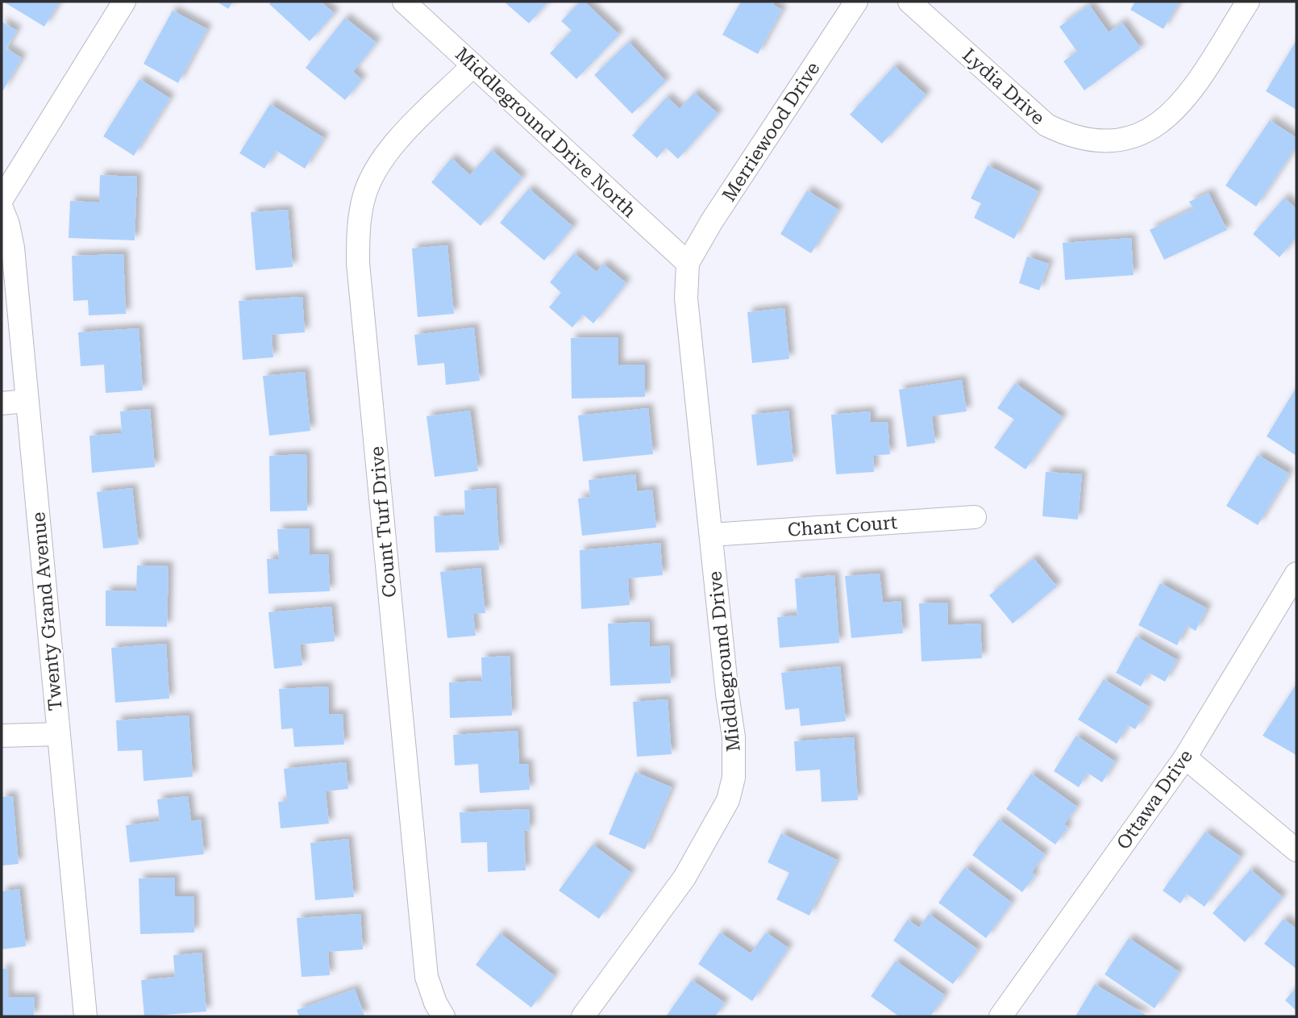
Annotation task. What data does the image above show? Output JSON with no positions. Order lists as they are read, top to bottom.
{
  "streets": {
    "street": [
      "Lydia Drive",
      "Merriewood Drive",
      "Middleground Drive North",
      "Count Turf Drive",
      "Chant Court",
      "Twenty Grand Avenue",
      "Middleground Drive",
      "Ottawa Drive"
    ]
  },
  "crossings": [
    ["Merriewood Drive", "Middleground Drive North"],
    ["Merriewood Drive", "Middleground Drive"],
    ["Middleground Drive North", "Count Turf Drive"],
    ["Middleground Drive North", "Middleground Drive"],
    ["Chant Court", "Middleground Drive"]
  ]
}
